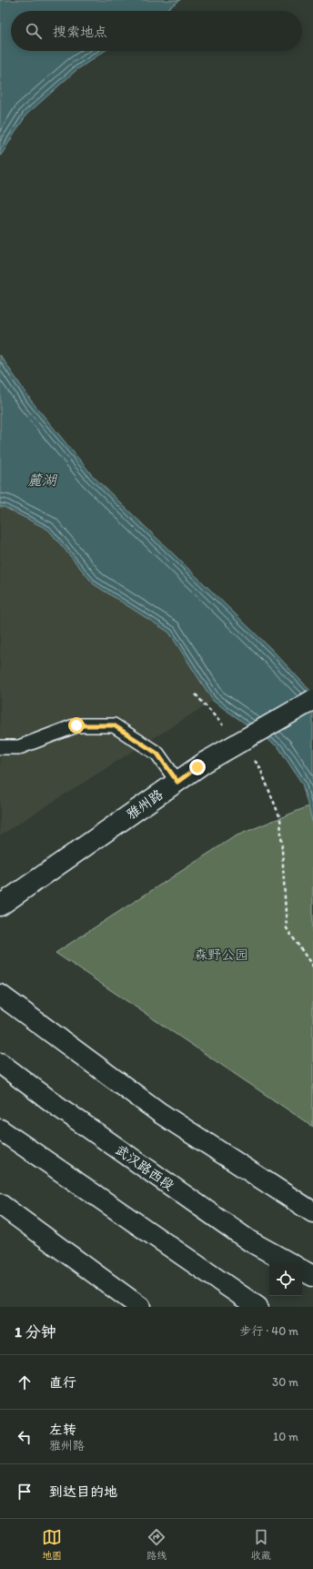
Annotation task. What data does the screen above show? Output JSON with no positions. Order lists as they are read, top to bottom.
{
  "streets": {
    "main road": ["雅州路", "武汉路西段"]
  },
  "water": ["麓湖"],
  "parks": ["森野公园"],
  "page": {
    "search": "搜索地点",
    "heading": ["1 分钟", "步行 · 40 m"],
    "list": [
      ["直行", "30 m"],
      ["左转", "雅州路", "10 m"],
      "到达目的地"
    ],
    "nav": ["地图", "路线", "收藏"]
  }
}
